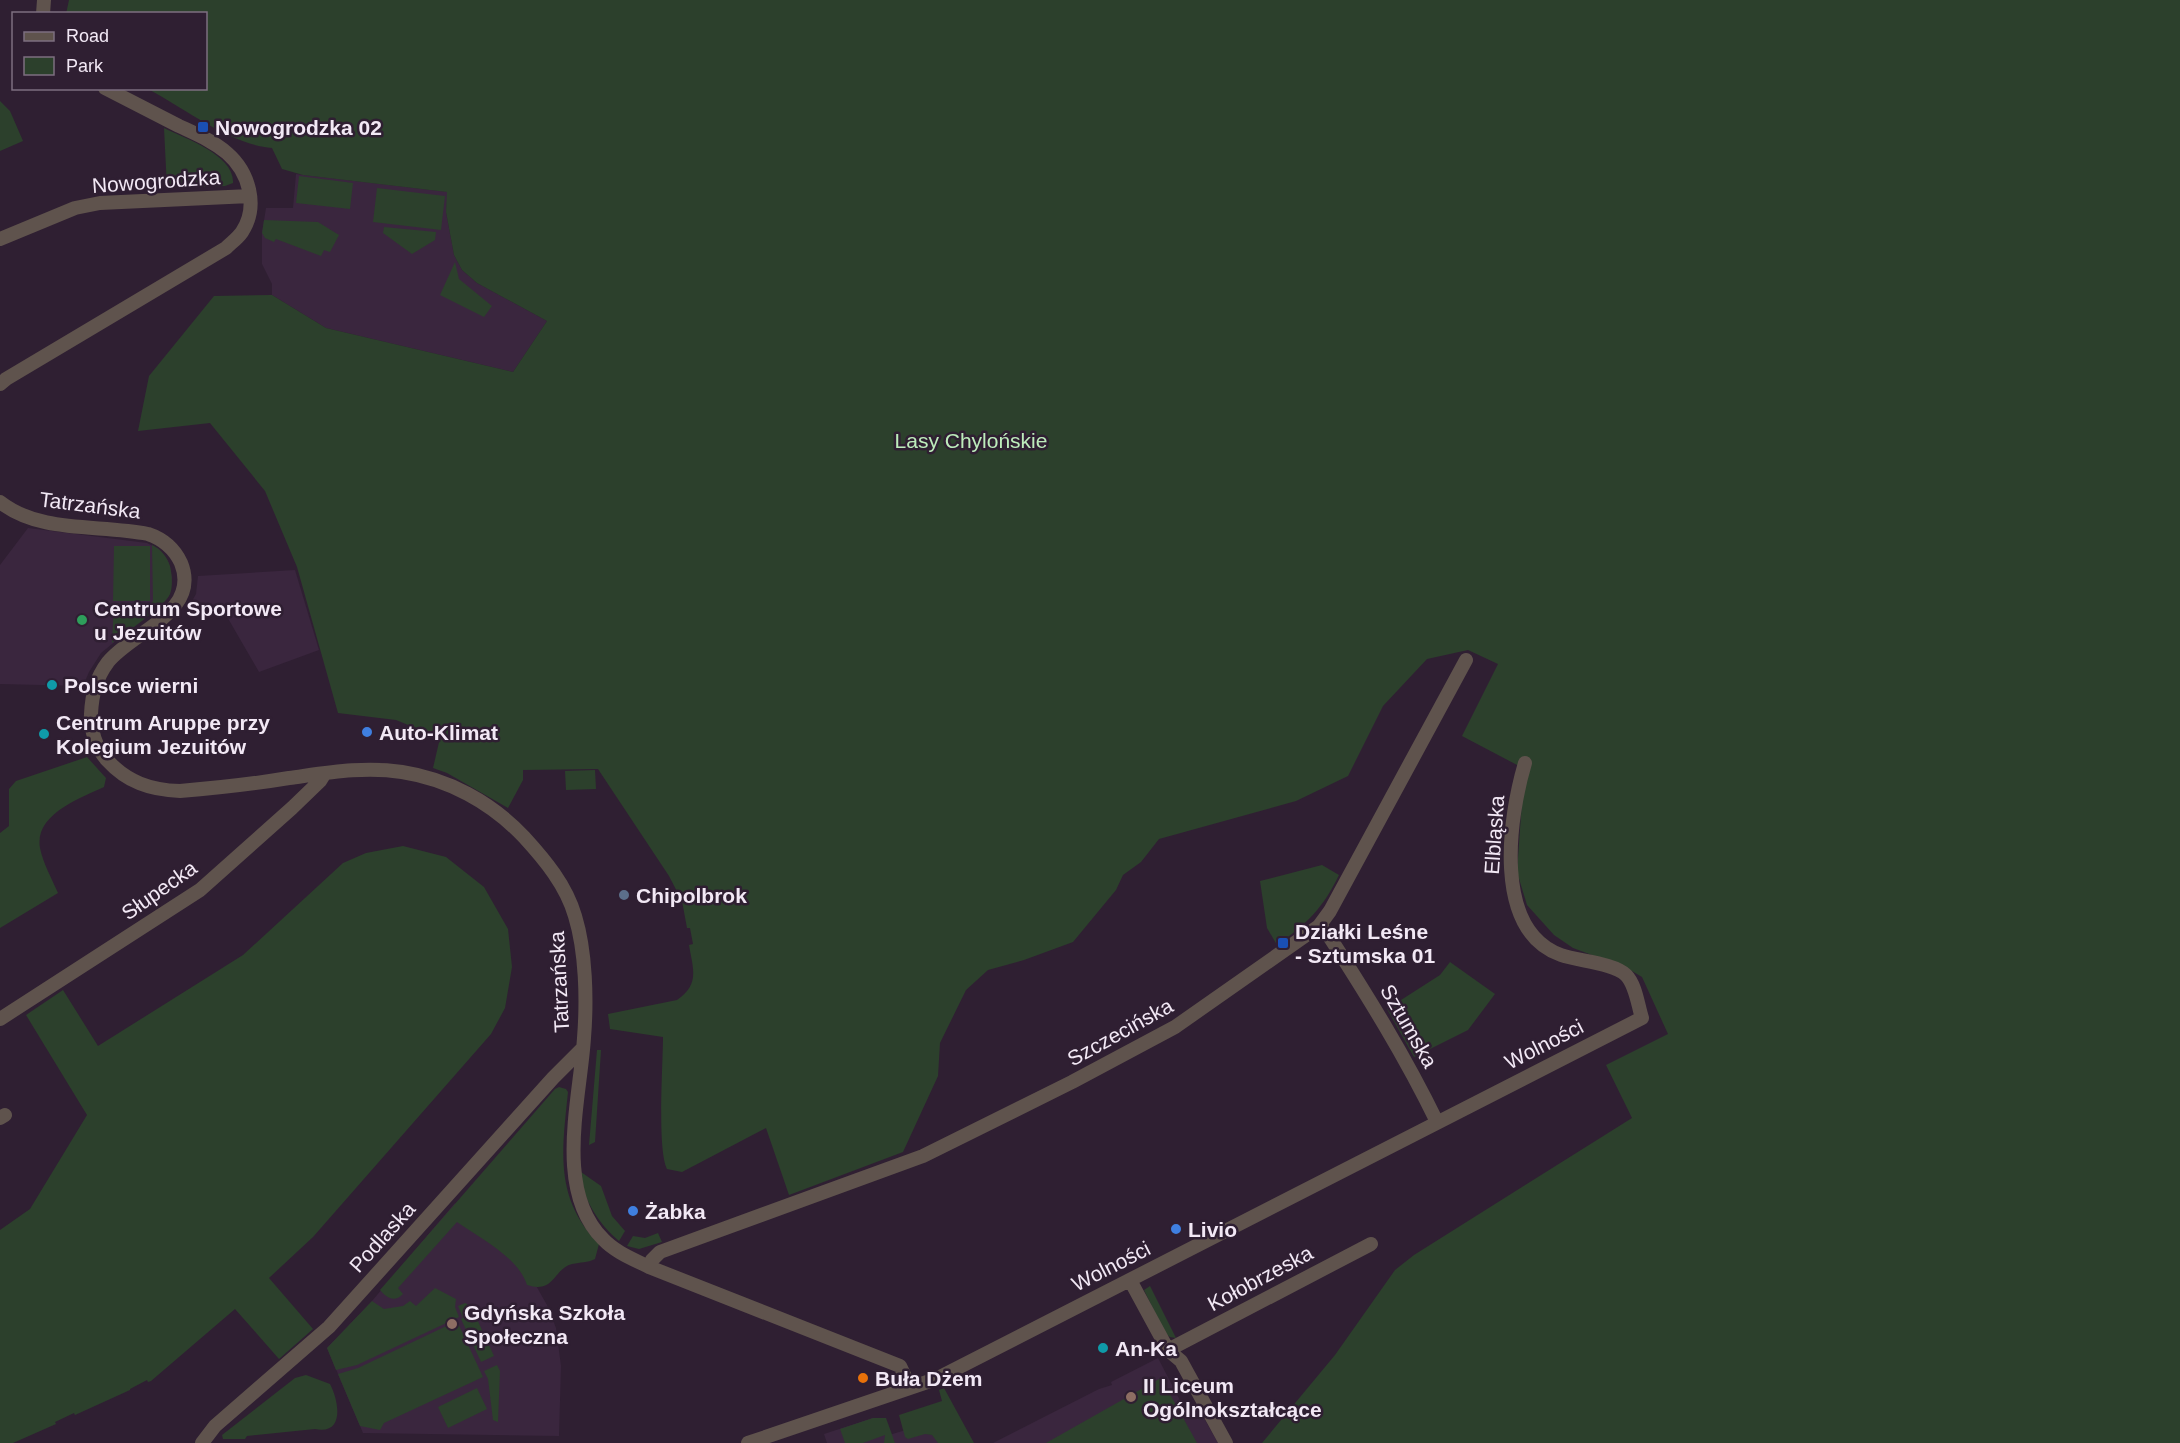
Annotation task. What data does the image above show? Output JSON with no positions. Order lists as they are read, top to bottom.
{
  "streets": {
    "street": [
      "Nowogrodzka",
      "Tatrzańska",
      "Elbląska",
      "Słupecka",
      "Sztumska",
      "Szczecińska",
      "Wolności",
      "Podlaska",
      "Kołobrzeska"
    ]
  },
  "crossings": [
    ["Tatrzańska", "Słupecka"],
    ["Tatrzańska", "Szczecińska"],
    ["Tatrzańska", "Wolności"],
    ["Tatrzańska", "Podlaska"],
    ["Elbląska", "Wolności"],
    ["Sztumska", "Szczecińska"],
    ["Sztumska", "Wolności"]
  ],
  "parks": ["Lasy Chylońskie"],
  "places": {
    "transit": ["Nowogrodzka 02", "Działki Leśne - Sztumska 01"],
    "other": [
      "Centrum Sportowe u Jezuitów",
      "Polsce wierni",
      "Auto-Klimat",
      "Centrum Aruppe przy Kolegium Jezuitów",
      "Chipolbrok",
      "Żabka",
      "Livio",
      "Gdyńska Szkoła Społeczna",
      "An-Ka",
      "Buła Dżem",
      "II Liceum Ogólnokształcące"
    ]
  },
  "legend": ["Road", "Park"]
}
